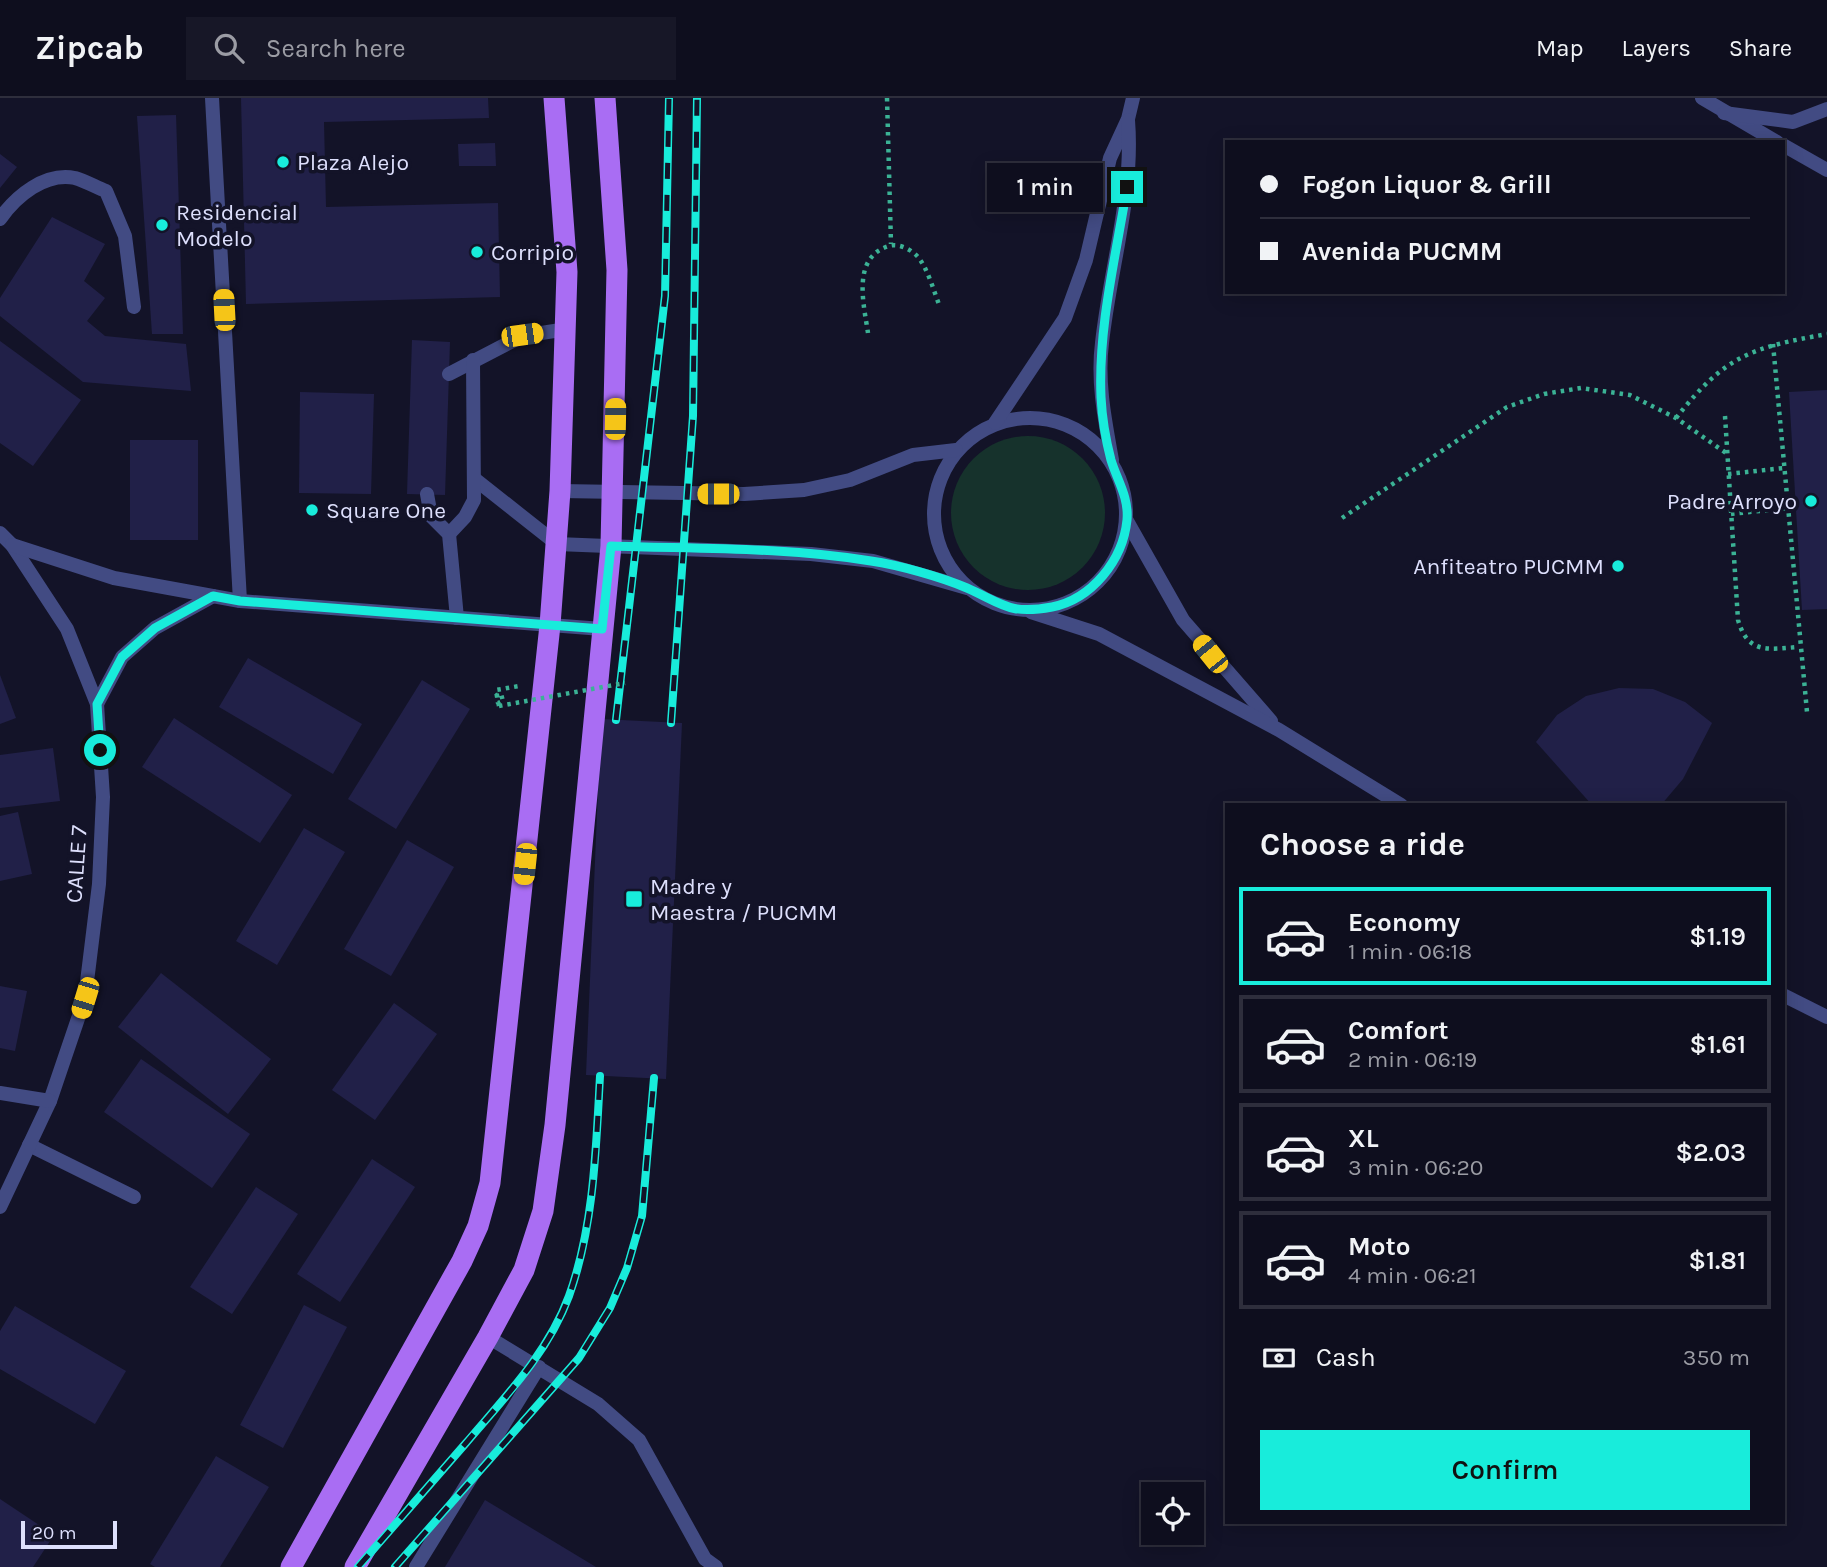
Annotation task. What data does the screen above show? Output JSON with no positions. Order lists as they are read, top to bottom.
{
  "streets": {
    "street": ["CALLE 7"]
  },
  "places": {
    "other": [
      "Plaza Alejo",
      "Residencial Modelo",
      "Corripio",
      "Padre Arroyo",
      "Square One",
      "Anfiteatro PUCMM"
    ],
    "transit": ["Madre y Maestra / PUCMM"]
  },
  "scale_bar": "20 m",
  "page": {
    "header": "Zipcab",
    "search": "Search here",
    "nav": ["Map", "Layers", "Share"],
    "banner": ["Fogon Liquor & Grill", "Avenida PUCMM"],
    "bubble": "1 min",
    "heading": "Choose a ride",
    "list": [
      {
        "name": "Economy",
        "note": "1 min · 06:18",
        "value": "$1.19"
      },
      {
        "name": "Comfort",
        "note": "2 min · 06:19",
        "value": "$1.61"
      },
      {
        "name": "XL",
        "note": "3 min · 06:20",
        "value": "$2.03"
      },
      {
        "name": "Moto",
        "note": "4 min · 06:21",
        "value": "$1.81"
      }
    ],
    "pay": ["Cash", "350 m"],
    "buttons": "Confirm",
    "scale": "20 m"
  }
}
